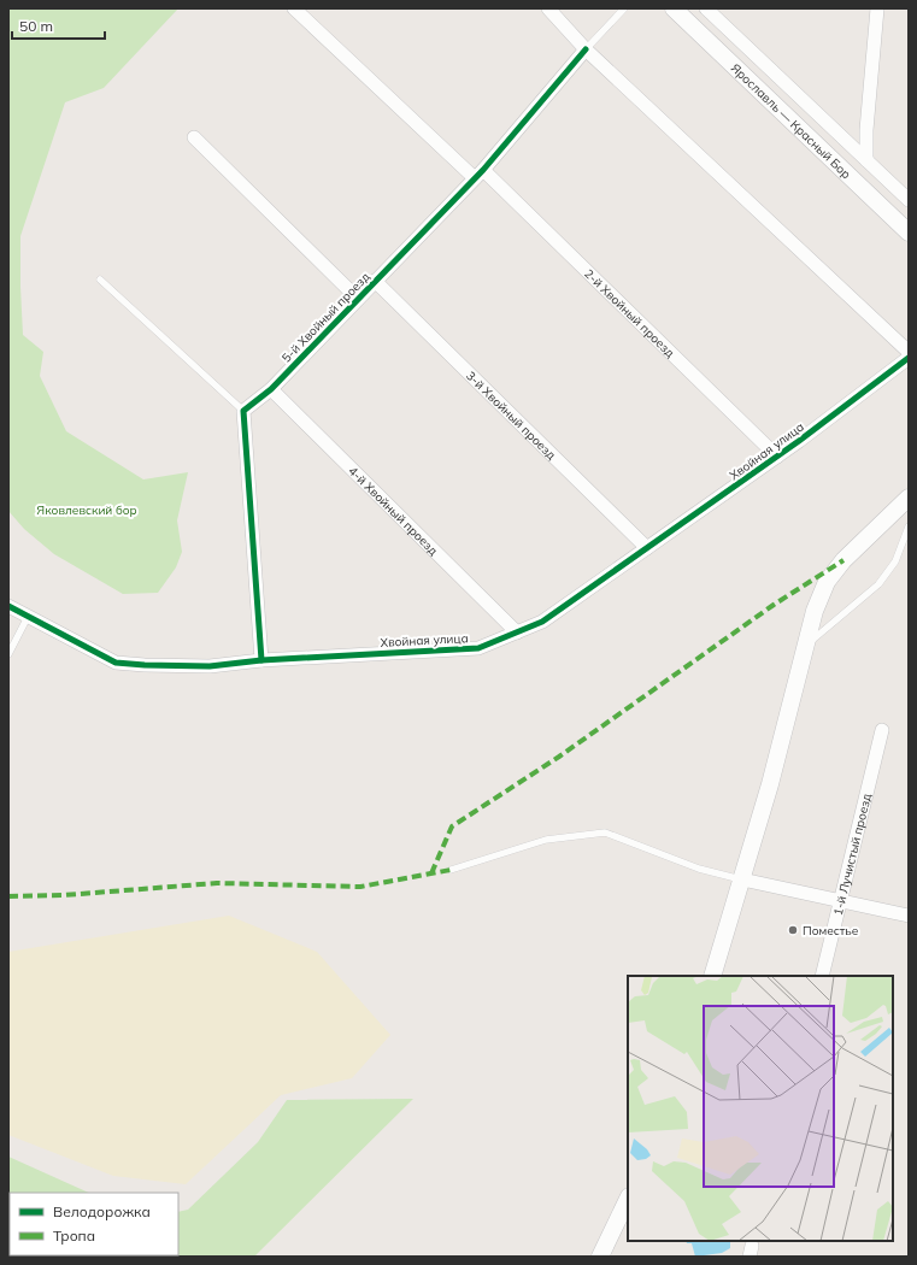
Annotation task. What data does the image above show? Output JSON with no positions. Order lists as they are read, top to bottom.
{
  "streets": {
    "street": [
      "Ярославль — Красный Бор",
      "2-й Хвойный проезд",
      "5-й Хвойный проезд",
      "3-й Хвойный проезд",
      "Хвойная улица",
      "4-й Хвойный проезд",
      "1-й Лучистый проезд"
    ]
  },
  "crossings": [
    ["2-й Хвойный проезд", "5-й Хвойный проезд"],
    ["2-й Хвойный проезд", "Хвойная улица"],
    ["5-й Хвойный проезд", "3-й Хвойный проезд"],
    ["5-й Хвойный проезд", "4-й Хвойный проезд"],
    ["3-й Хвойный проезд", "Хвойная улица"],
    ["Хвойная улица", "4-й Хвойный проезд"]
  ],
  "parks": ["Яковлевский бор"],
  "places": ["Поместье"],
  "legend": ["Велодорожка", "Тропа"],
  "scale_bar": "50 m"
}
